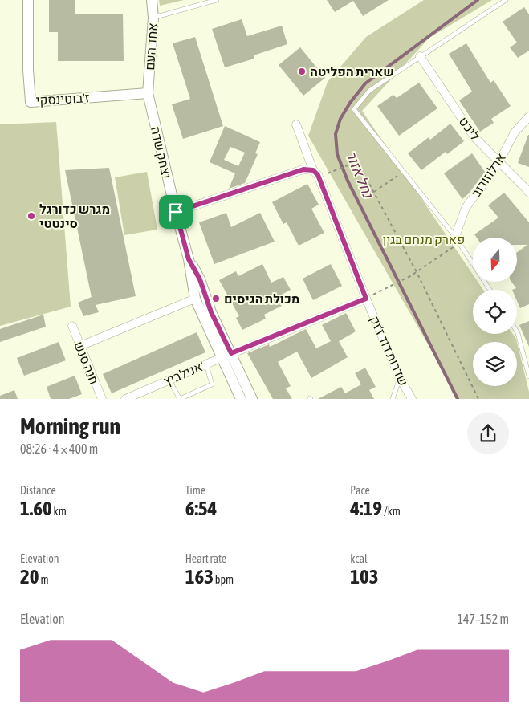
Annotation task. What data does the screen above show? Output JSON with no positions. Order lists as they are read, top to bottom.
{
  "streets": {
    "street": [
      "אחד העם",
      "ז'בוטינסקי",
      "ליכט",
      "יצחק שדה",
      "ארלוזורוב",
      "שדרות דוד ז'זק",
      "חנה סנש",
      "אנילביץ'"
    ]
  },
  "crossings": [
    ["אחד העם", "ז'בוטינסקי"],
    ["אחד העם", "יצחק שדה"],
    ["ז'בוטינסקי", "יצחק שדה"],
    ["ליכט", "ארלוזורוב"],
    ["יצחק שדה", "אנילביץ'"]
  ],
  "water": ["נחל אזור"],
  "parks": ["פארק מנחם בגין"],
  "places": ["שארית הפליטה", "מגרש כדורגל סינטטי", "מכולת הגיסים"],
  "north": "bottom",
  "page": {
    "heading": ["Morning run", "08:26 · 4 × 400 m"],
    "stats": [
      ["Distance", "1.60 km"],
      ["Time", "6:54"],
      ["Pace", "4:19 /km"],
      ["Elevation", "20 m"],
      ["Heart rate", "163 bpm"],
      ["kcal", "103"]
    ],
    "chart": ["Elevation", "147–152 m"]
  }
}
